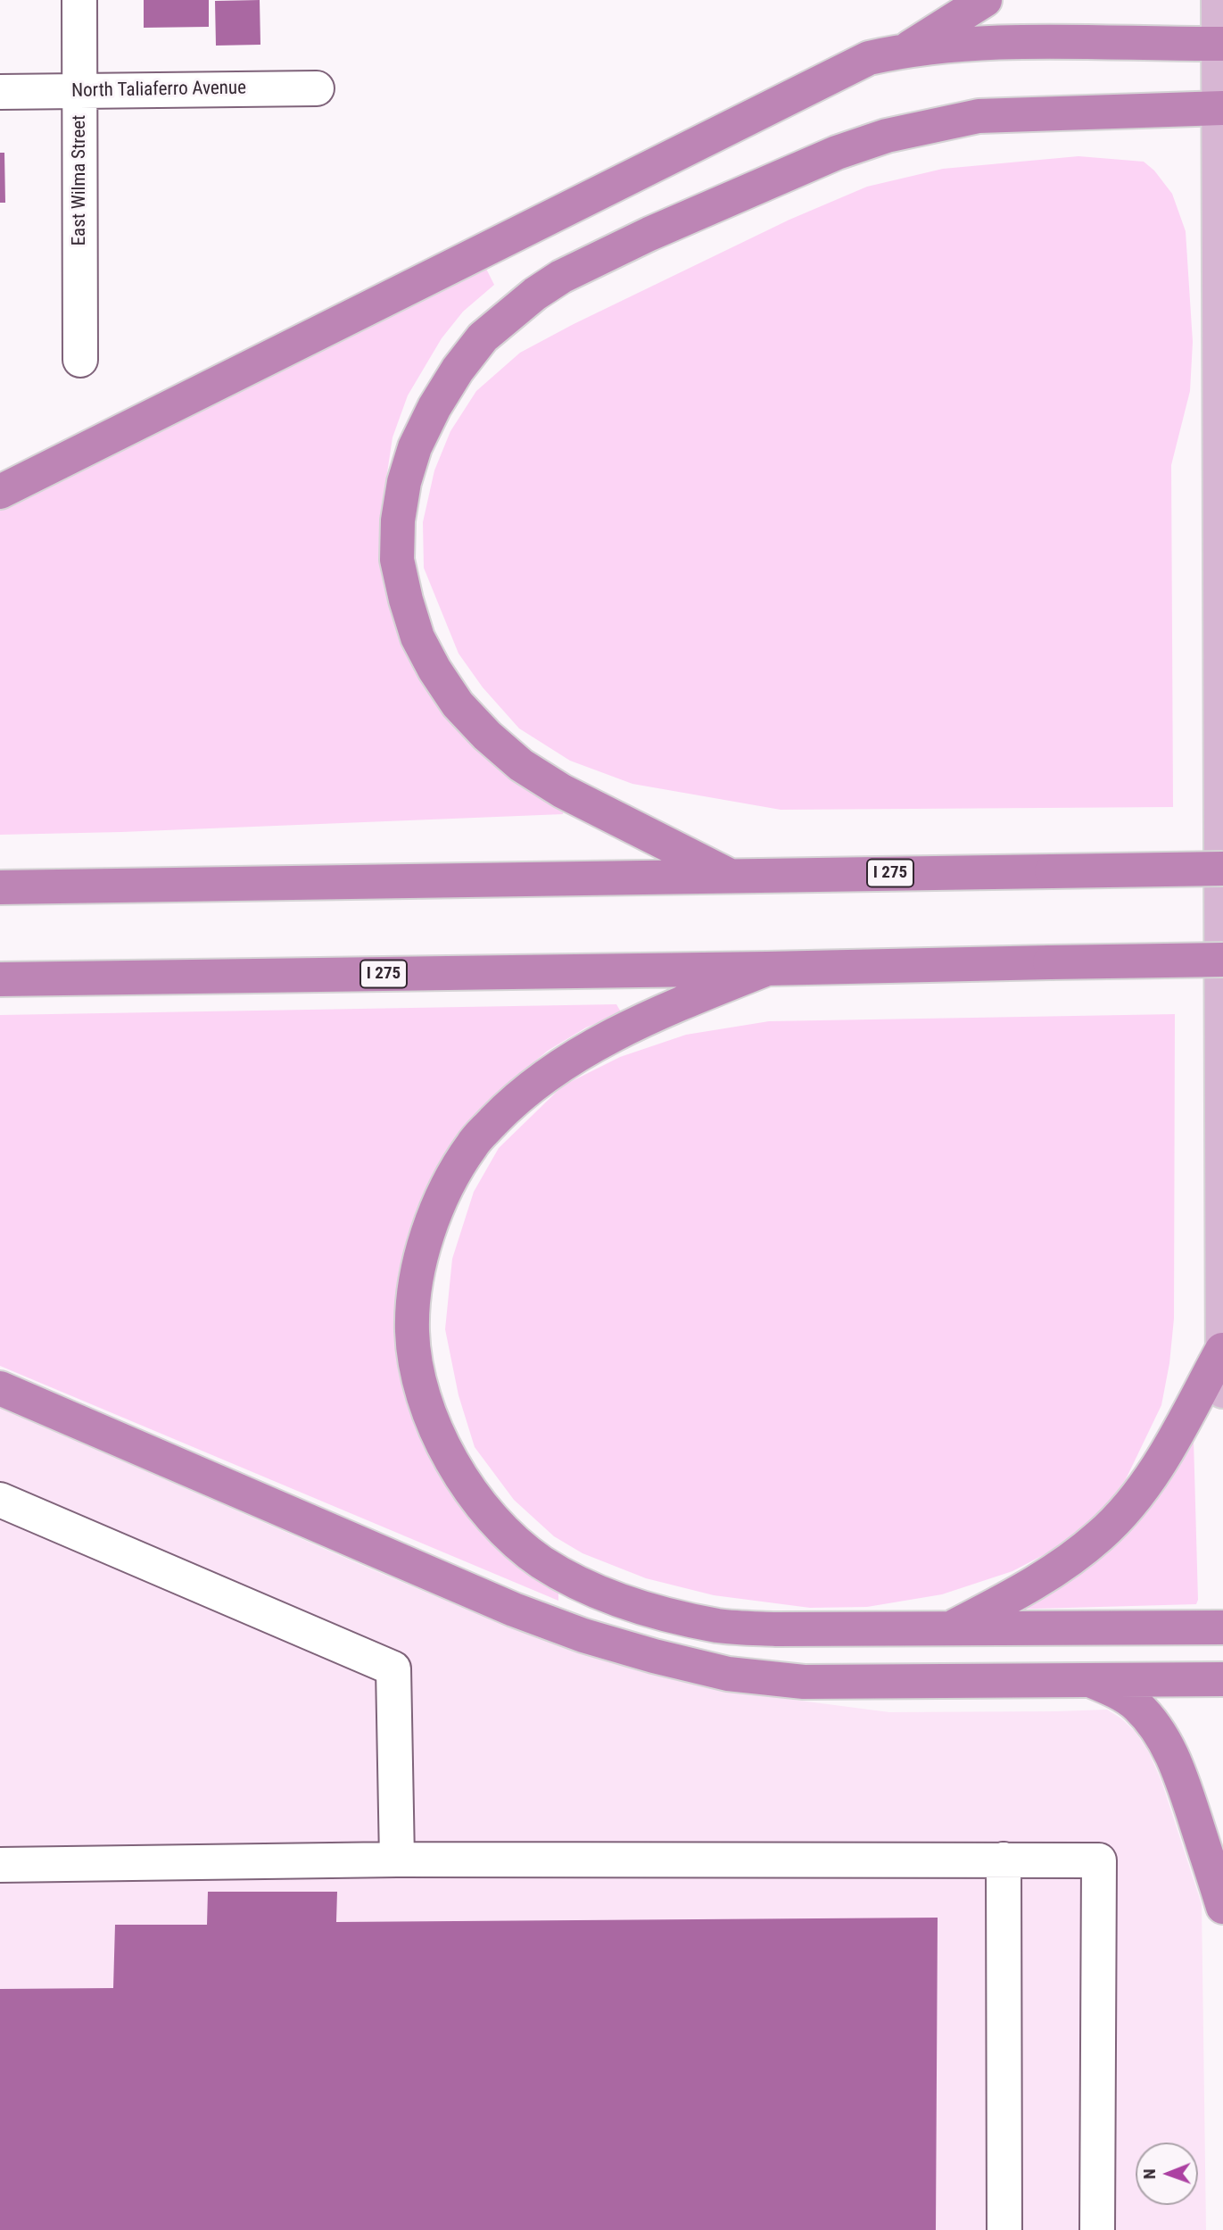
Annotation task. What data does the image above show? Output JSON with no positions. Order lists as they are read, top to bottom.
{
  "streets": {
    "highway": ["I 275"],
    "street": ["North Taliaferro Avenue", "East Wilma Street"]
  },
  "crossings": [
    ["North Taliaferro Avenue", "East Wilma Street"]
  ],
  "north": "left"
}
